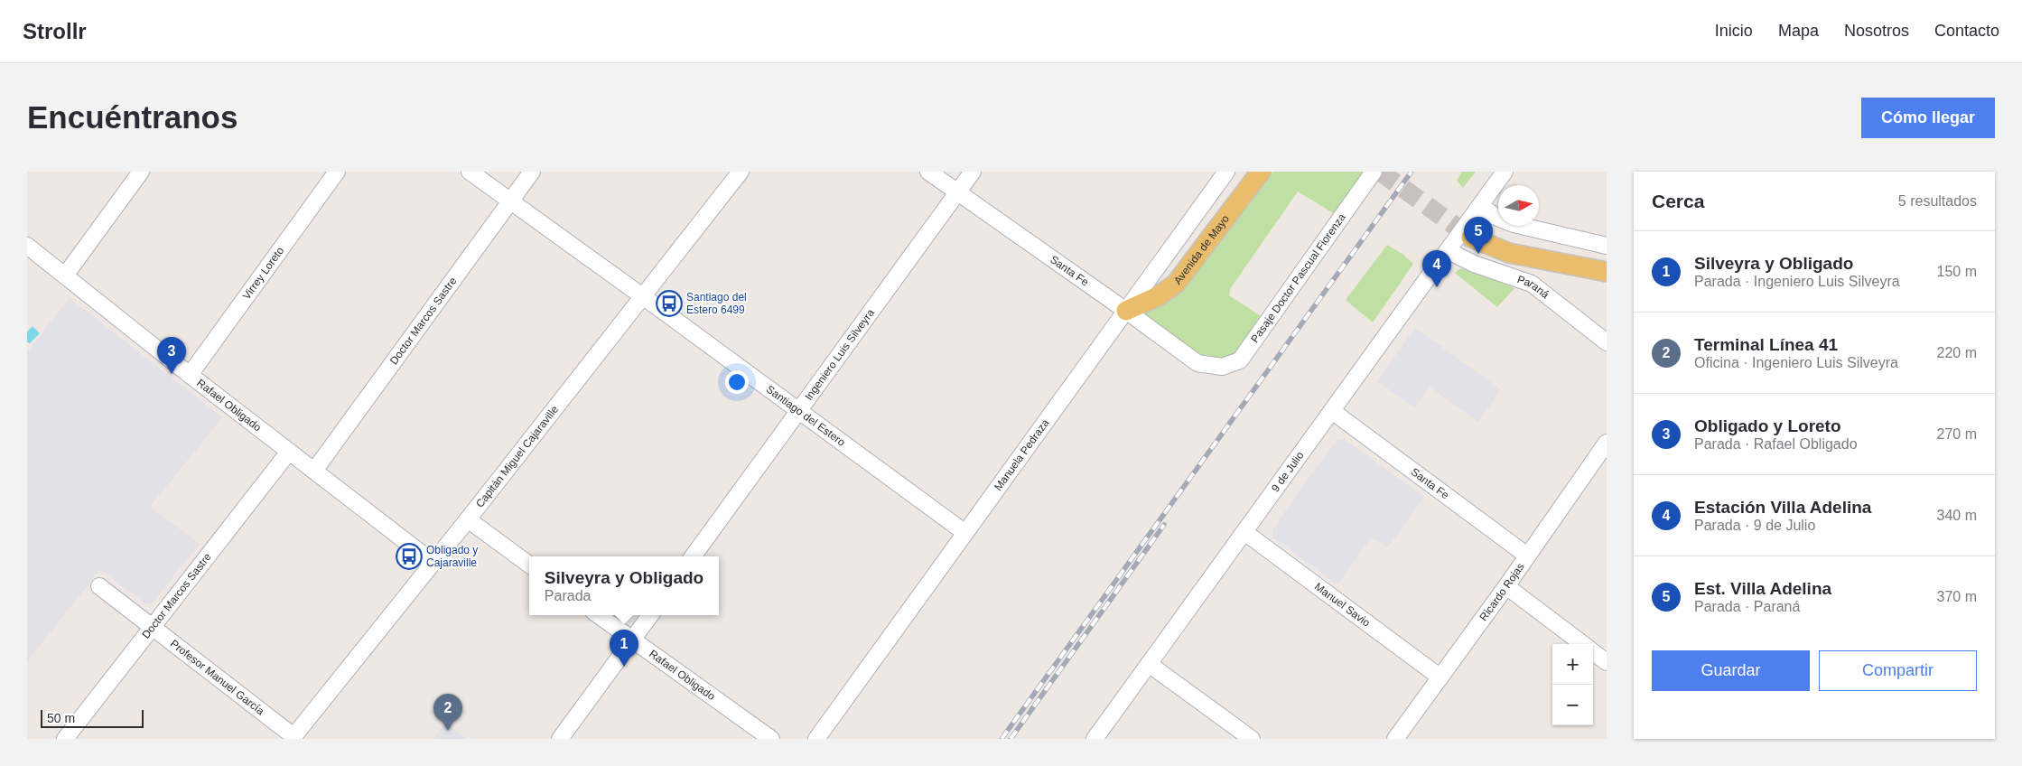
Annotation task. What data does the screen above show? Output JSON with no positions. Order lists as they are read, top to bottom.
{
  "streets": {
    "main road": ["Avenida de Mayo"],
    "street": [
      "Santa Fe",
      "Virrey Loreto",
      "Pasaje Doctor Pascual Fiorenza",
      "Paraná",
      "Doctor Marcos Sastre",
      "Ingeniero Luis Silveyra",
      "Rafael Obligado",
      "Santiago del Estero",
      "Manuela Pedraza",
      "Capitán Miguel Cajaraville",
      "9 de Julio",
      "Ricardo Rojas",
      "Manuel Savio",
      "Profesor Manuel García"
    ]
  },
  "crossings": [
    ["Avenida de Mayo", "Santa Fe"],
    ["Avenida de Mayo", "Manuela Pedraza"],
    ["Santa Fe", "Pasaje Doctor Pascual Fiorenza"],
    ["Santa Fe", "Ingeniero Luis Silveyra"],
    ["Santa Fe", "Manuela Pedraza"],
    ["Santa Fe", "9 de Julio"],
    ["Santa Fe", "Ricardo Rojas"],
    ["Virrey Loreto", "Rafael Obligado"],
    ["Paraná", "9 de Julio"],
    ["Doctor Marcos Sastre", "Rafael Obligado"],
    ["Doctor Marcos Sastre", "Santiago del Estero"],
    ["Doctor Marcos Sastre", "Profesor Manuel García"],
    ["Ingeniero Luis Silveyra", "Santiago del Estero"],
    ["Rafael Obligado", "Capitán Miguel Cajaraville"],
    ["Santiago del Estero", "Manuela Pedraza"],
    ["Santiago del Estero", "Capitán Miguel Cajaraville"],
    ["Capitán Miguel Cajaraville", "Profesor Manuel García"],
    ["9 de Julio", "Manuel Savio"],
    ["Ricardo Rojas", "Manuel Savio"]
  ],
  "places": {
    "bus stop": ["Santiago del Estero 6499", "Obligado y Cajaraville"]
  },
  "scale_bar": "50 m",
  "north": "right",
  "page": {
    "header": "Strollr",
    "nav": [
      "Inicio",
      "Mapa",
      "Nosotros",
      "Contacto"
    ],
    "buttons": [
      "Cómo llegar",
      ["Guardar", "Compartir"]
    ],
    "title": "Encuéntranos",
    "heading": ["Cerca", "5 resultados"],
    "pins": [
      "5",
      "4",
      "3",
      "1",
      "2"
    ],
    "list": [
      {
        "mark": "1",
        "name": "Silveyra y Obligado",
        "note": "Parada · Ingeniero Luis Silveyra",
        "value": "150 m"
      },
      {
        "mark": "2",
        "name": "Terminal Línea 41",
        "note": "Oficina · Ingeniero Luis Silveyra",
        "value": "220 m"
      },
      {
        "mark": "3",
        "name": "Obligado y Loreto",
        "note": "Parada · Rafael Obligado",
        "value": "270 m"
      },
      {
        "mark": "4",
        "name": "Estación Villa Adelina",
        "note": "Parada · 9 de Julio",
        "value": "340 m"
      },
      {
        "mark": "5",
        "name": "Est. Villa Adelina",
        "note": "Parada · Paraná",
        "value": "370 m"
      }
    ],
    "popup": ["Silveyra y Obligado", "Parada"],
    "map_buttons": ["+", "−"],
    "scale": "50 m"
  }
}
